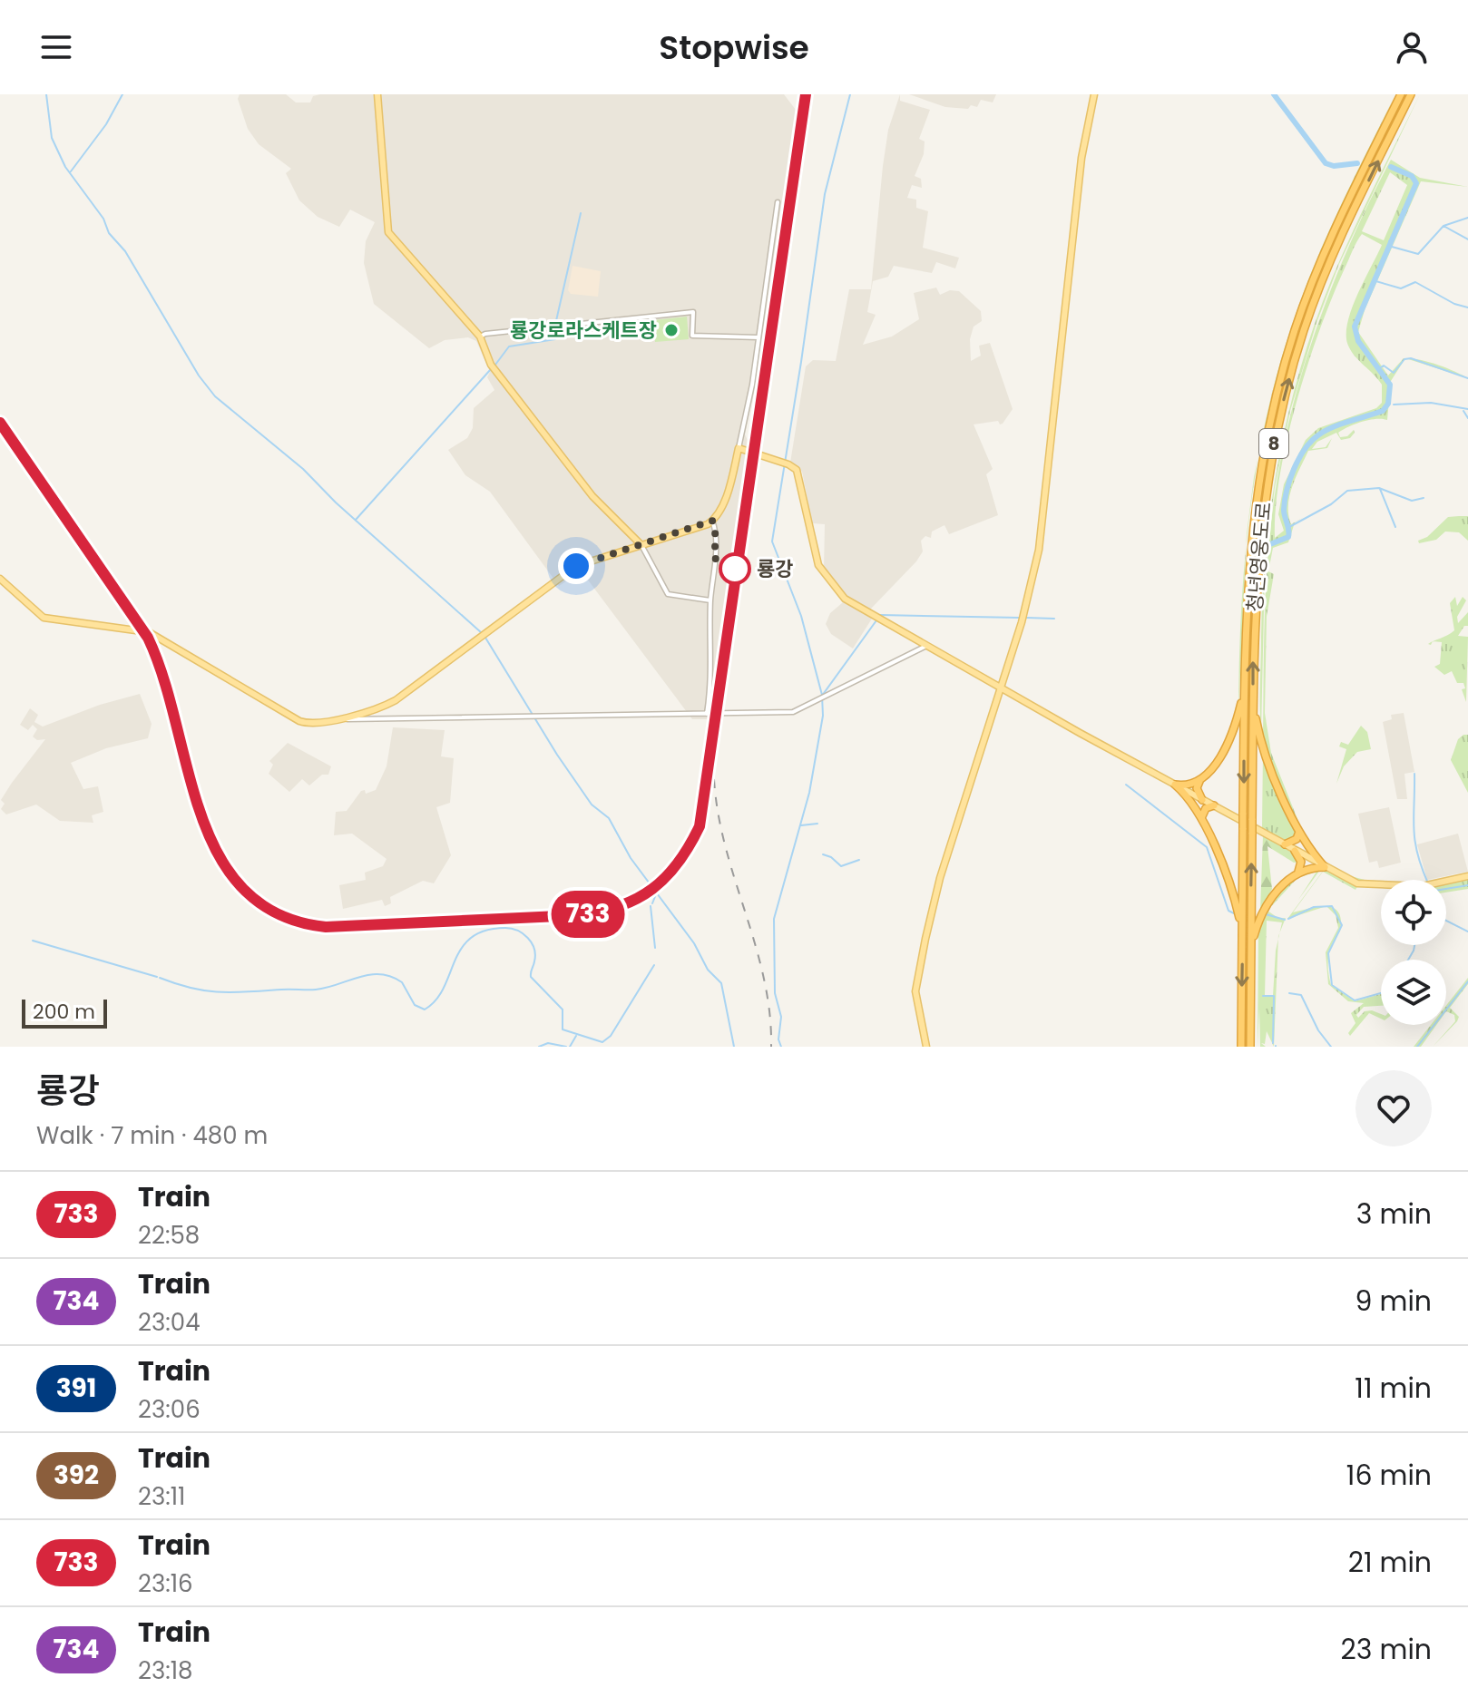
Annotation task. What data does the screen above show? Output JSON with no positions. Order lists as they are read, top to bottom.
{
  "streets": {
    "highway": ["8", "청년영웅도로"]
  },
  "places": ["룡강로라스케트장", "룡강"],
  "scale_bar": "200 m",
  "page": {
    "header": "Stopwise",
    "on_map": "733",
    "scale": "200 m",
    "heading": ["룡강", "Walk · 7 min · 480 m"],
    "list": [
      {
        "mark": "733",
        "name": "Train",
        "note": "22:58",
        "value": "3 min"
      },
      {
        "mark": "734",
        "name": "Train",
        "note": "23:04",
        "value": "9 min"
      },
      {
        "mark": "391",
        "name": "Train",
        "note": "23:06",
        "value": "11 min"
      },
      {
        "mark": "392",
        "name": "Train",
        "note": "23:11",
        "value": "16 min"
      },
      {
        "mark": "733",
        "name": "Train",
        "note": "23:16",
        "value": "21 min"
      },
      {
        "mark": "734",
        "name": "Train",
        "note": "23:18",
        "value": "23 min"
      }
    ]
  }
}
